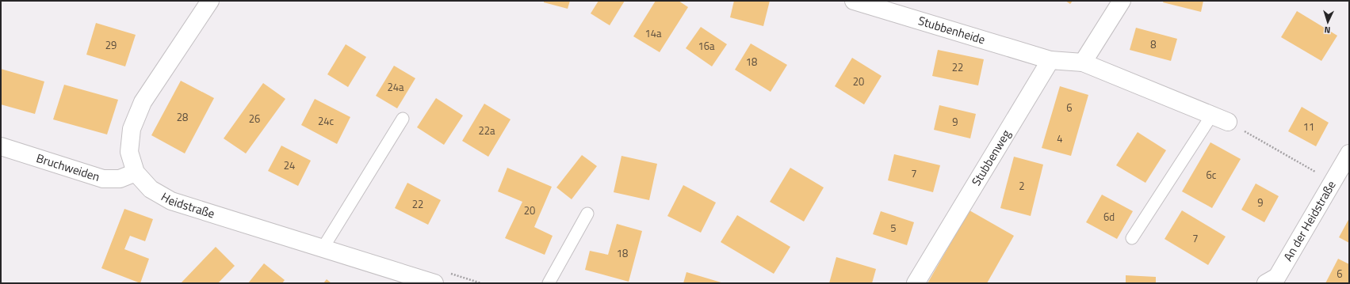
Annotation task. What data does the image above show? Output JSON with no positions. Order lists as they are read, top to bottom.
{
  "streets": {
    "street": [
      "Stubbenheide",
      "Stubbenweg",
      "Bruchweiden",
      "Heidstraße",
      "An der Heidstraße"
    ]
  },
  "crossings": [
    ["Stubbenheide", "Stubbenweg"],
    ["Bruchweiden", "Heidstraße"]
  ],
  "house_numbers": [
    "14a",
    "8",
    "29",
    "16a",
    "18",
    "22",
    "20",
    "24a",
    "6",
    "28",
    "26",
    "24c",
    "9",
    "11",
    "22a",
    "4",
    "24",
    "7",
    "6c",
    "2",
    "9",
    "22",
    "20",
    "6d",
    "5",
    "7",
    "18",
    "6"
  ],
  "north": "bottom"
}
